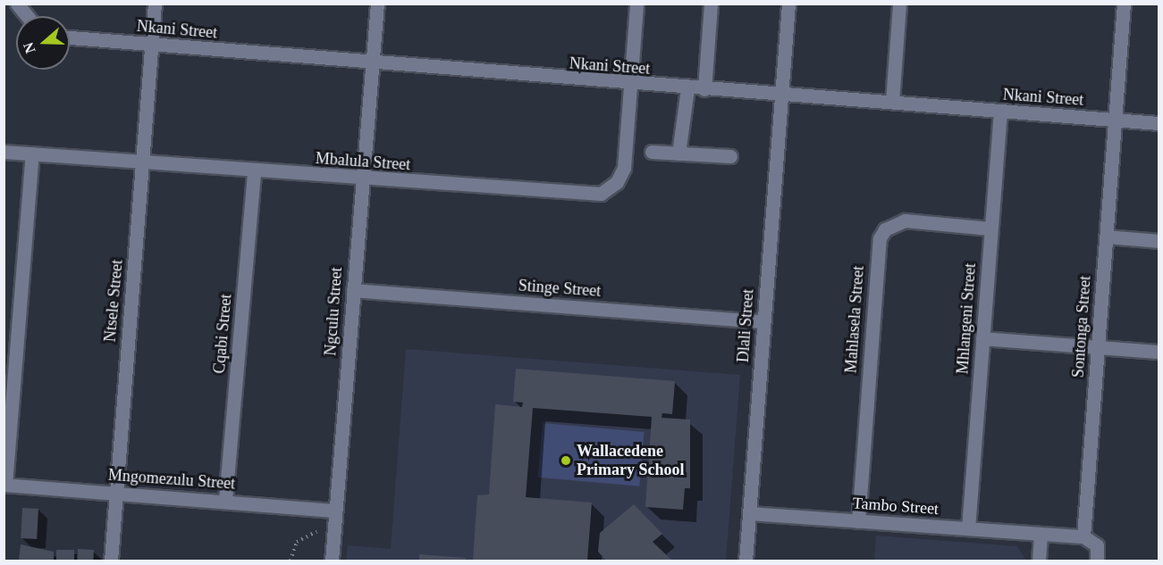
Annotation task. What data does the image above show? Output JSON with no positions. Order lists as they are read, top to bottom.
{
  "streets": {
    "street": [
      "Nkani Street",
      "Mbalula Street",
      "Stinge Street",
      "Ntsele Street",
      "Ngculu Street",
      "Mhlangeni Street",
      "Mahlasela Street",
      "Dlali Street",
      "Sontonga Street",
      "Cqabi Street",
      "Mngomezulu Street",
      "Tambo Street"
    ]
  },
  "crossings": [
    ["Nkani Street", "Mbalula Street"],
    ["Nkani Street", "Ntsele Street"],
    ["Nkani Street", "Ngculu Street"],
    ["Nkani Street", "Mhlangeni Street"],
    ["Nkani Street", "Dlali Street"],
    ["Nkani Street", "Sontonga Street"],
    ["Mbalula Street", "Ntsele Street"],
    ["Mbalula Street", "Ngculu Street"],
    ["Mbalula Street", "Cqabi Street"],
    ["Stinge Street", "Ngculu Street"],
    ["Stinge Street", "Dlali Street"],
    ["Ntsele Street", "Mngomezulu Street"],
    ["Ngculu Street", "Mngomezulu Street"],
    ["Mhlangeni Street", "Mahlasela Street"],
    ["Mhlangeni Street", "Tambo Street"],
    ["Mahlasela Street", "Tambo Street"],
    ["Dlali Street", "Tambo Street"],
    ["Sontonga Street", "Tambo Street"],
    ["Cqabi Street", "Mngomezulu Street"]
  ],
  "places": ["Wallacedene Primary School"],
  "north": "left"
}
